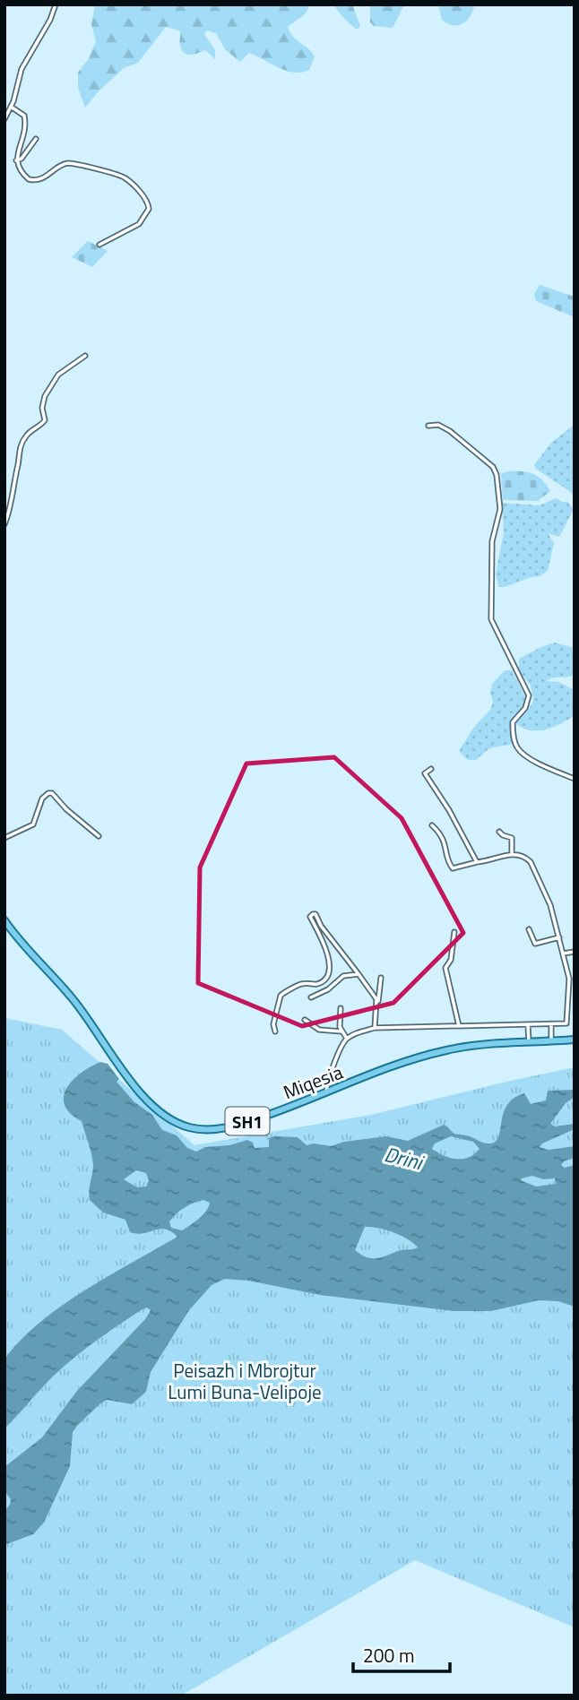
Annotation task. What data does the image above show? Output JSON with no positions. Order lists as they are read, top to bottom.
{
  "streets": {
    "main road": ["Miqesia", "SH1"]
  },
  "water": ["Drini"],
  "parks": ["Peisazh i Mbrojtur Lumi Buna-Velipoje"],
  "scale_bar": "200 m"
}
